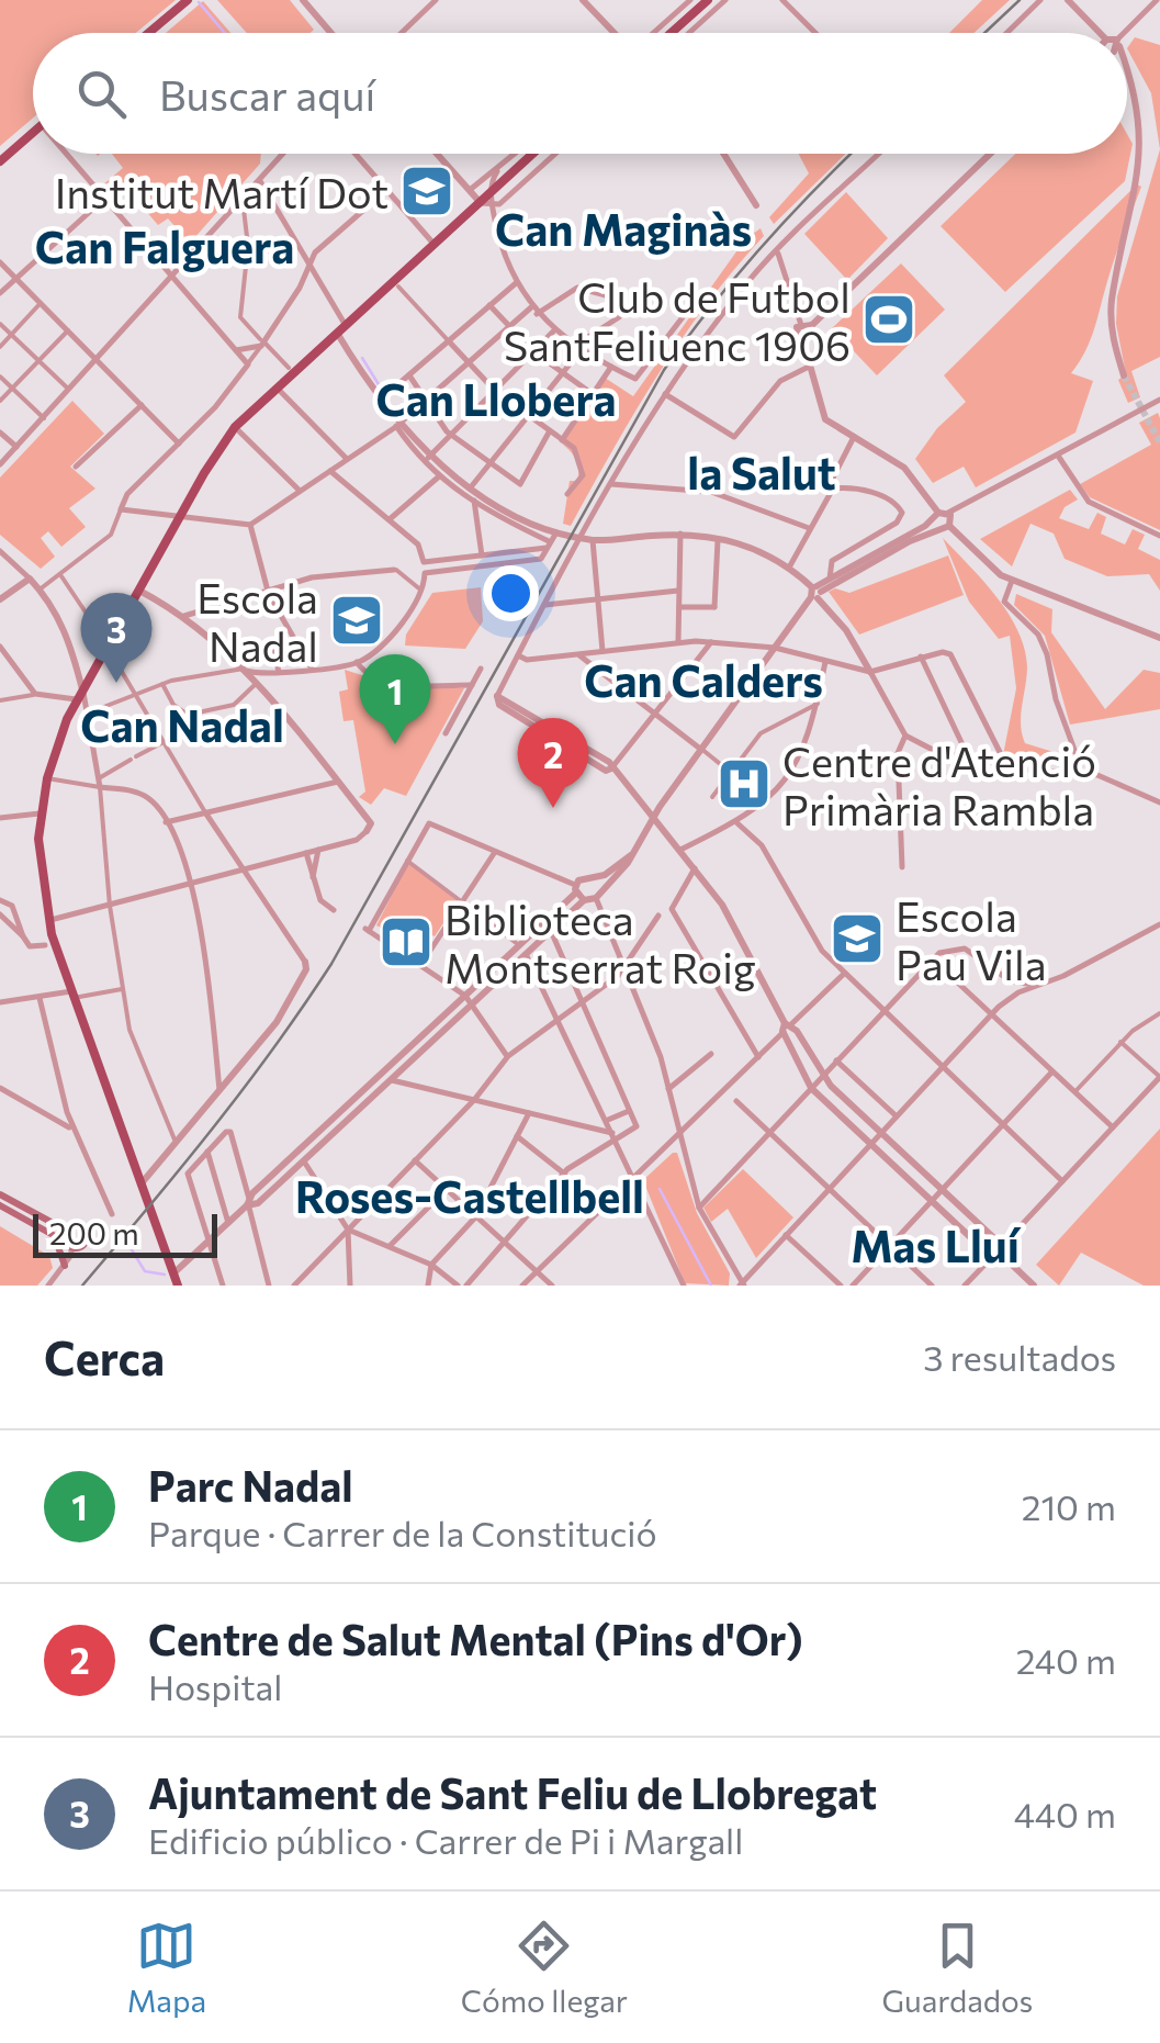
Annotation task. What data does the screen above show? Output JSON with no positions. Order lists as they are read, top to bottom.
{
  "districts": [
    "Can Maginàs",
    "Can Falguera",
    "Can Llobera",
    "la Salut",
    "Can Calders",
    "Can Nadal",
    "Roses-Castellbell",
    "Mas Lluí"
  ],
  "places": {
    "school or university": ["Institut Martí Dot", "Escola Nadal", "Escola Pau Vila"],
    "sports": ["Club de Futbol SantFeliuenc 1906"],
    "hospital": ["Centre d'Atenció Primària Rambla"],
    "library": ["Biblioteca Montserrat Roig"]
  },
  "scale_bar": "200 m",
  "page": {
    "search": "Buscar aquí",
    "pins": ["3", "1", "2"],
    "scale": "200 m",
    "heading": ["Cerca", "3 resultados"],
    "list": [
      {
        "mark": "1",
        "name": "Parc Nadal",
        "note": "Parque · Carrer de la Constitució",
        "value": "210 m"
      },
      {
        "mark": "2",
        "name": "Centre de Salut Mental (Pins d'Or)",
        "note": "Hospital",
        "value": "240 m"
      },
      {
        "mark": "3",
        "name": "Ajuntament de Sant Feliu de Llobregat",
        "note": "Edificio público · Carrer de Pi i Margall",
        "value": "440 m"
      }
    ],
    "nav": ["Mapa", "Cómo llegar", "Guardados"]
  }
}
